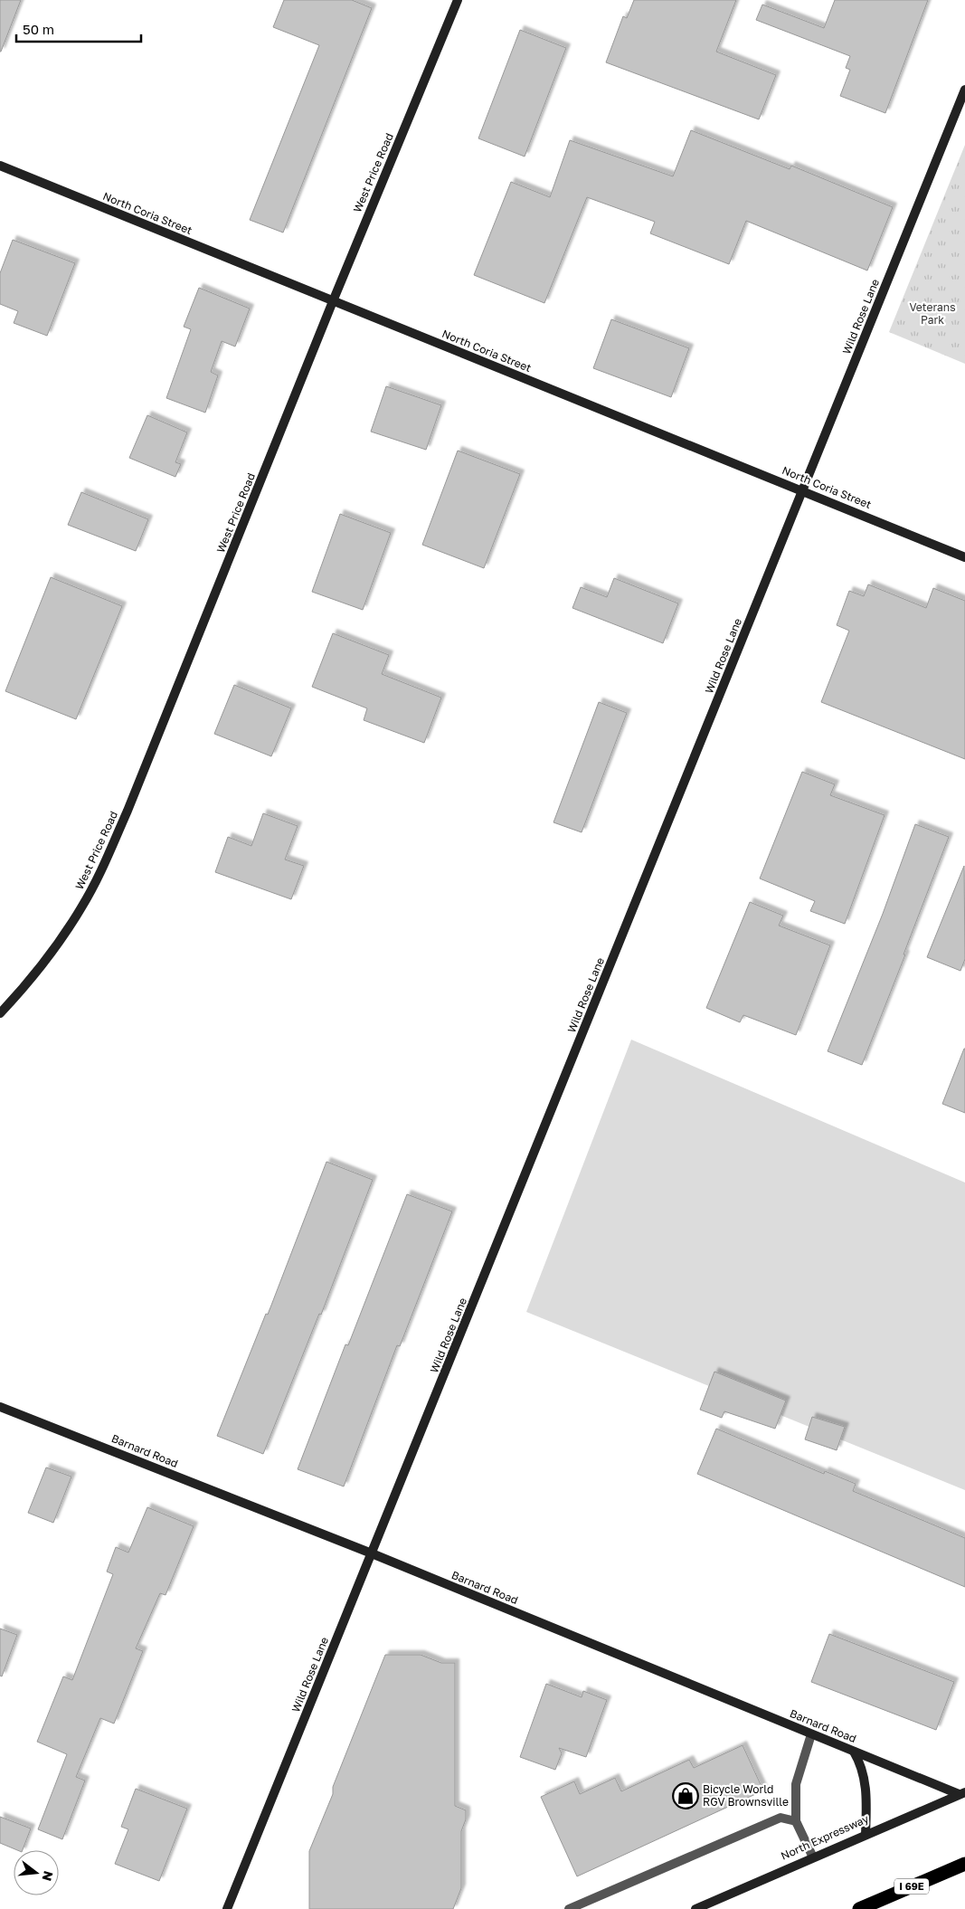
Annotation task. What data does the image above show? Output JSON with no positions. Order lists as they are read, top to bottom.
{
  "streets": {
    "highway": ["I 69E"],
    "street": [
      "West Price Road",
      "North Coria Street",
      "Wild Rose Lane",
      "Barnard Road",
      "North Expressway"
    ]
  },
  "crossings": [
    ["West Price Road", "North Coria Street"],
    ["North Coria Street", "Wild Rose Lane"],
    ["Wild Rose Lane", "Barnard Road"],
    ["Barnard Road", "North Expressway"]
  ],
  "parks": ["Veterans Park"],
  "places": {
    "shop": ["Bicycle World RGV Brownsville"]
  },
  "scale_bar": "50 m",
  "north": "right"
}
